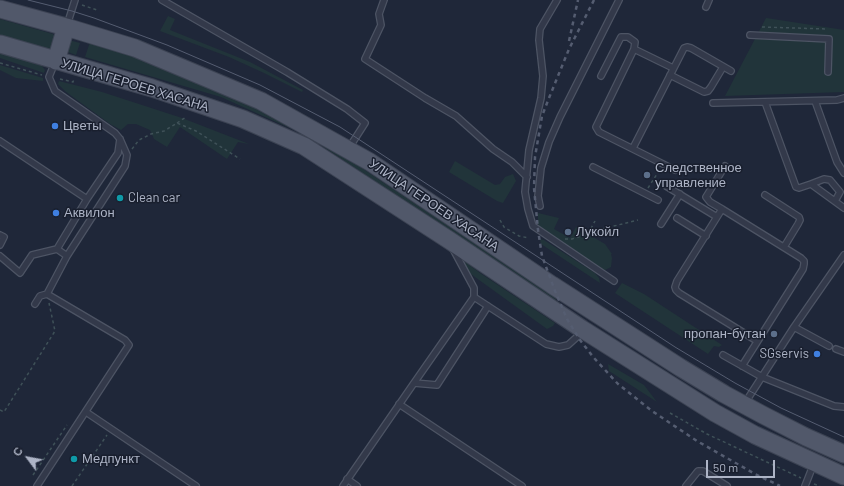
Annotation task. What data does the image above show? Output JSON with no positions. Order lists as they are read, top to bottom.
{
  "streets": {
    "main road": ["УЛИЦА ГЕРОЕВ ХАСАНА"]
  },
  "places": [
    "Цветы",
    "Следственное управление",
    "Clean car",
    "Аквилон",
    "Лукойл",
    "пропан-бутан",
    "SGservis",
    "Медпункт"
  ],
  "scale_bar": "50 m",
  "north": "top left"
}
